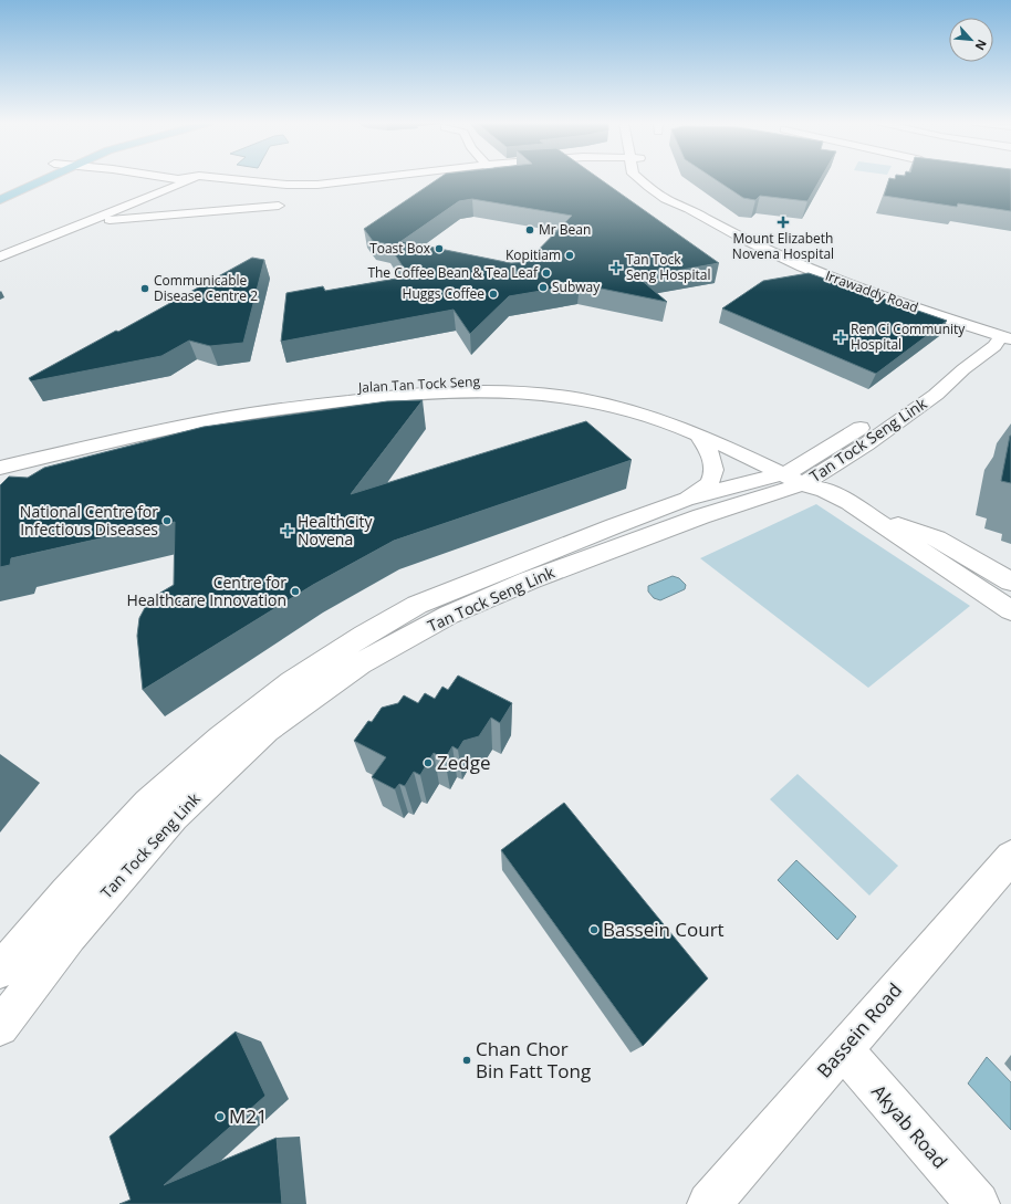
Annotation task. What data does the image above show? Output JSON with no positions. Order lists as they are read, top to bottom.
{
  "streets": {
    "street": [
      "Irrawaddy Road",
      "Jalan Tan Tock Seng",
      "Tan Tock Seng Link",
      "Bassein Road",
      "Akyab Road"
    ]
  },
  "crossings": [
    ["Irrawaddy Road", "Tan Tock Seng Link"],
    ["Jalan Tan Tock Seng", "Tan Tock Seng Link"],
    ["Bassein Road", "Akyab Road"]
  ],
  "places": {
    "health": [
      "Mount Elizabeth Novena Hospital",
      "Tan Tock Seng Hospital",
      "Ren Ci Community Hospital",
      "HealthCity Novena"
    ],
    "other": [
      "Mr Bean",
      "Toast Box",
      "Kopitiam",
      "The Coffee Bean & Tea Leaf",
      "Subway",
      "Communicable Disease Centre 2",
      "Huggs Coffee",
      "National Centre for Infectious Diseases",
      "Centre for Healthcare Innovation",
      "Zedge",
      "Bassein Court",
      "Chan Chor Bin Fatt Tong",
      "M21"
    ]
  },
  "north": "bottom right"
}
